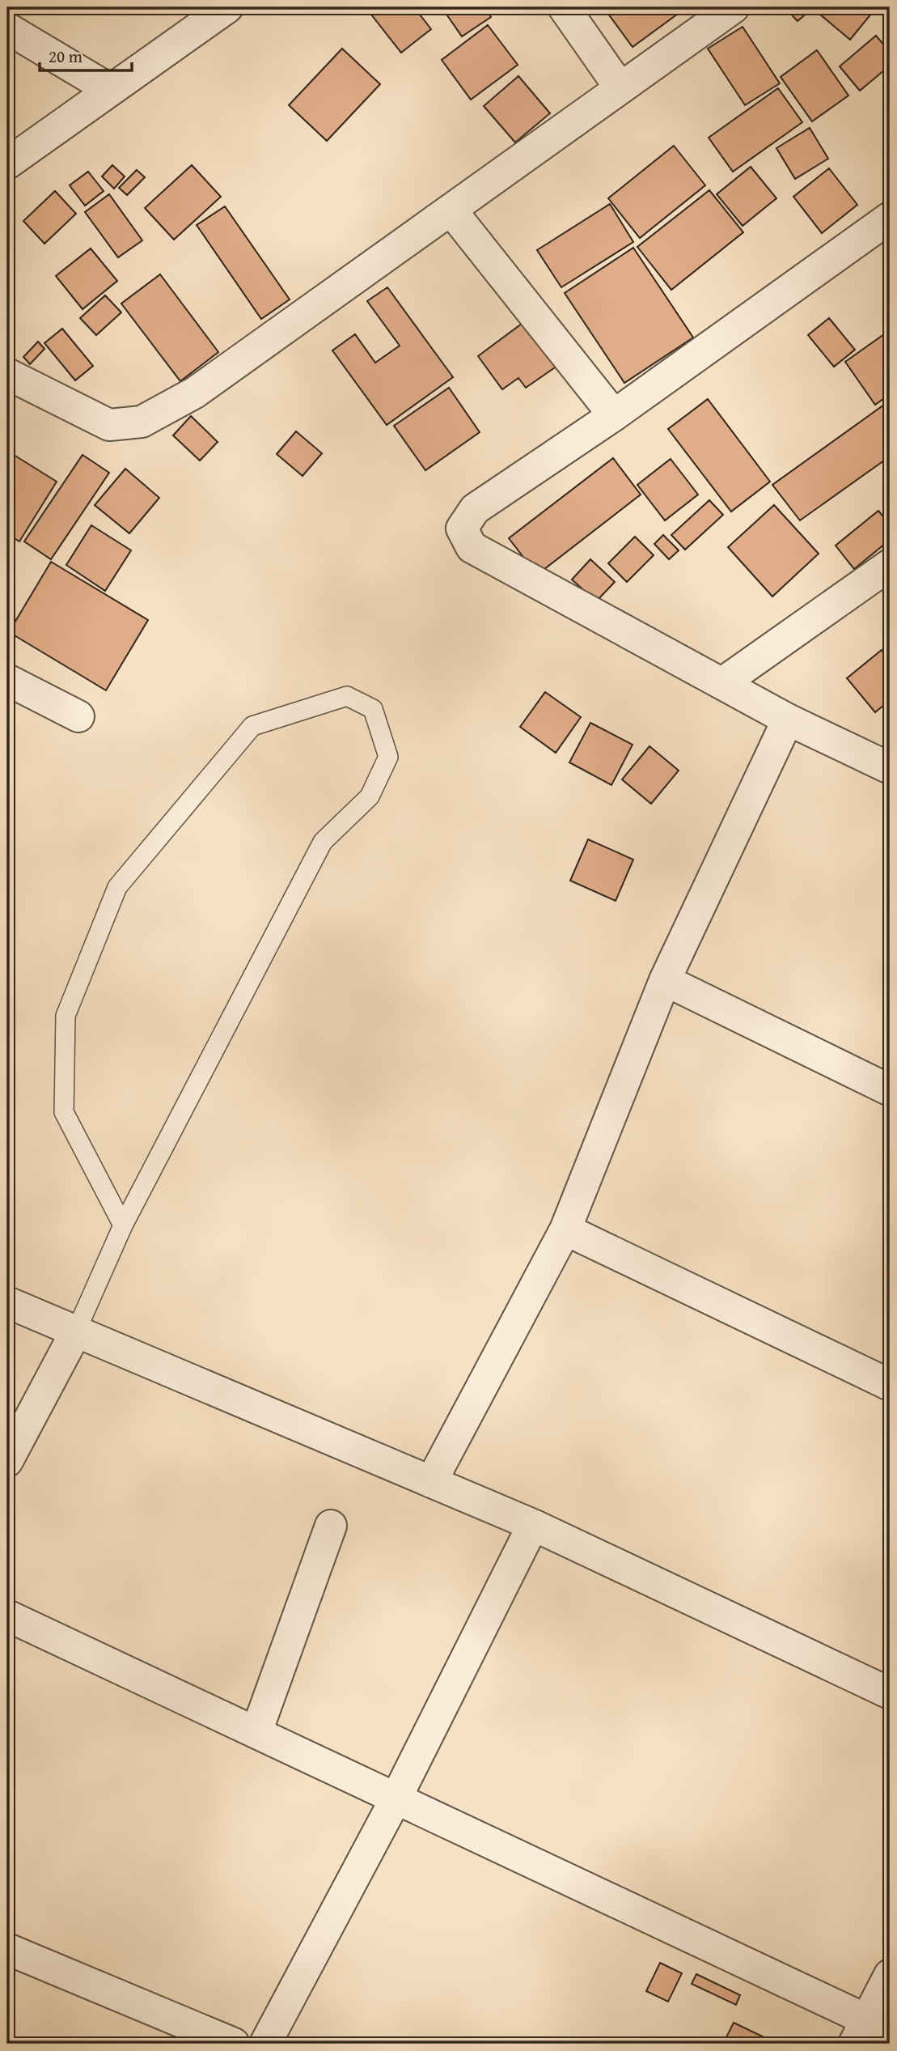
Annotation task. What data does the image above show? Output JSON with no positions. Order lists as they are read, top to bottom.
{
  "scale_bar": "20 m"
}
